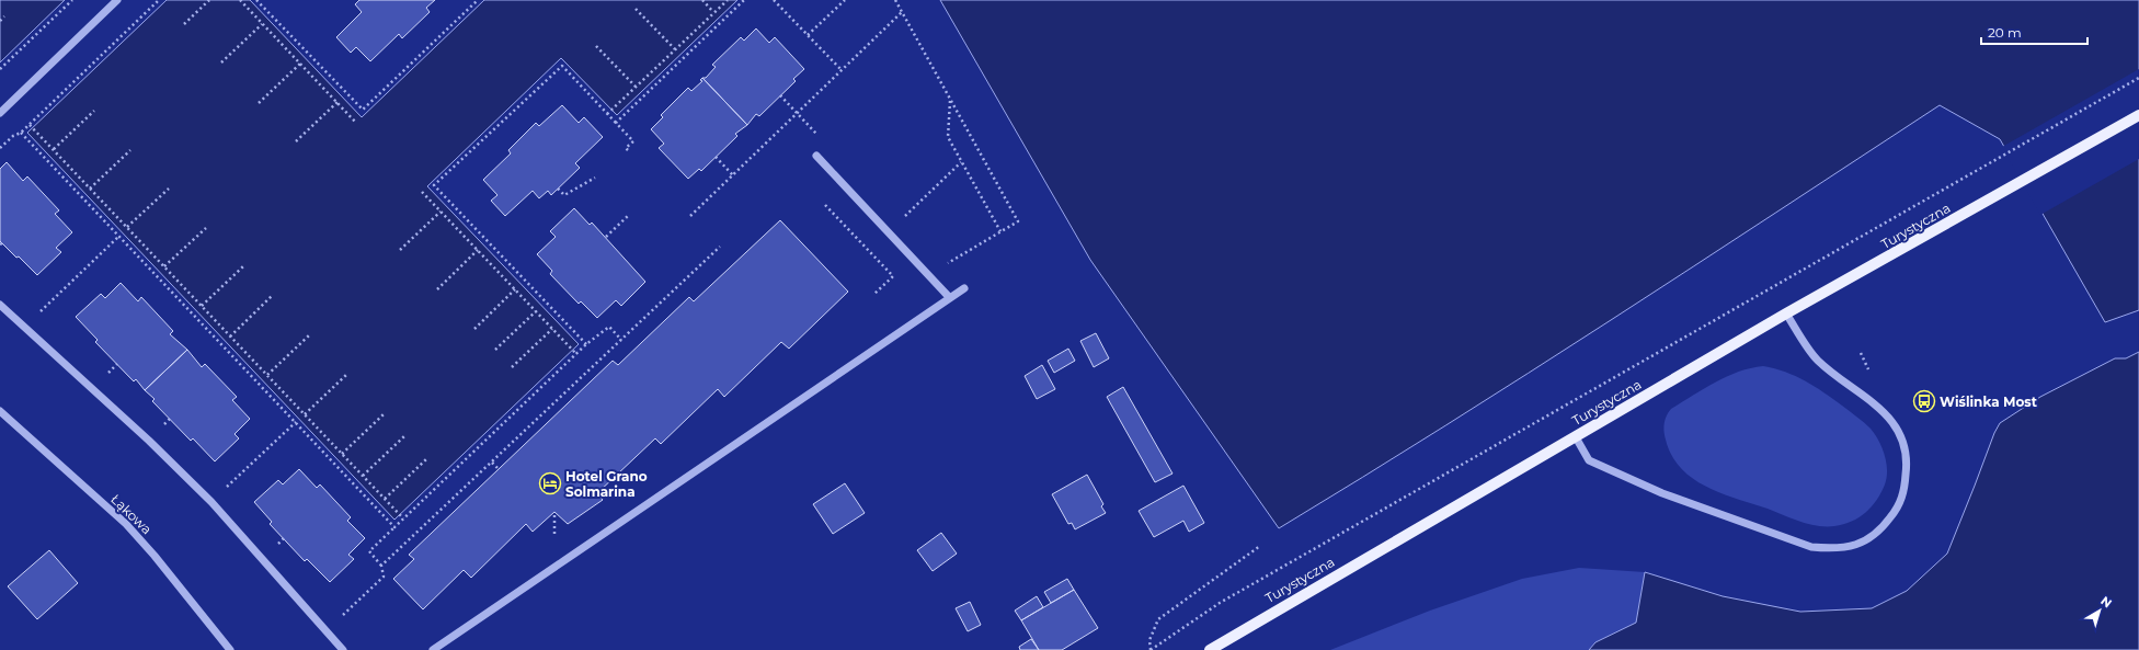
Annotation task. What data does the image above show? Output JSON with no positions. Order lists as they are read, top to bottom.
{
  "streets": {
    "main road": ["Turystyczna"],
    "street": ["Łąkowa"]
  },
  "places": {
    "bus stop": ["Wiślinka Most"],
    "hotel": ["Hotel Grano Solmarina"]
  },
  "scale_bar": "20 m",
  "north": "top right"
}
